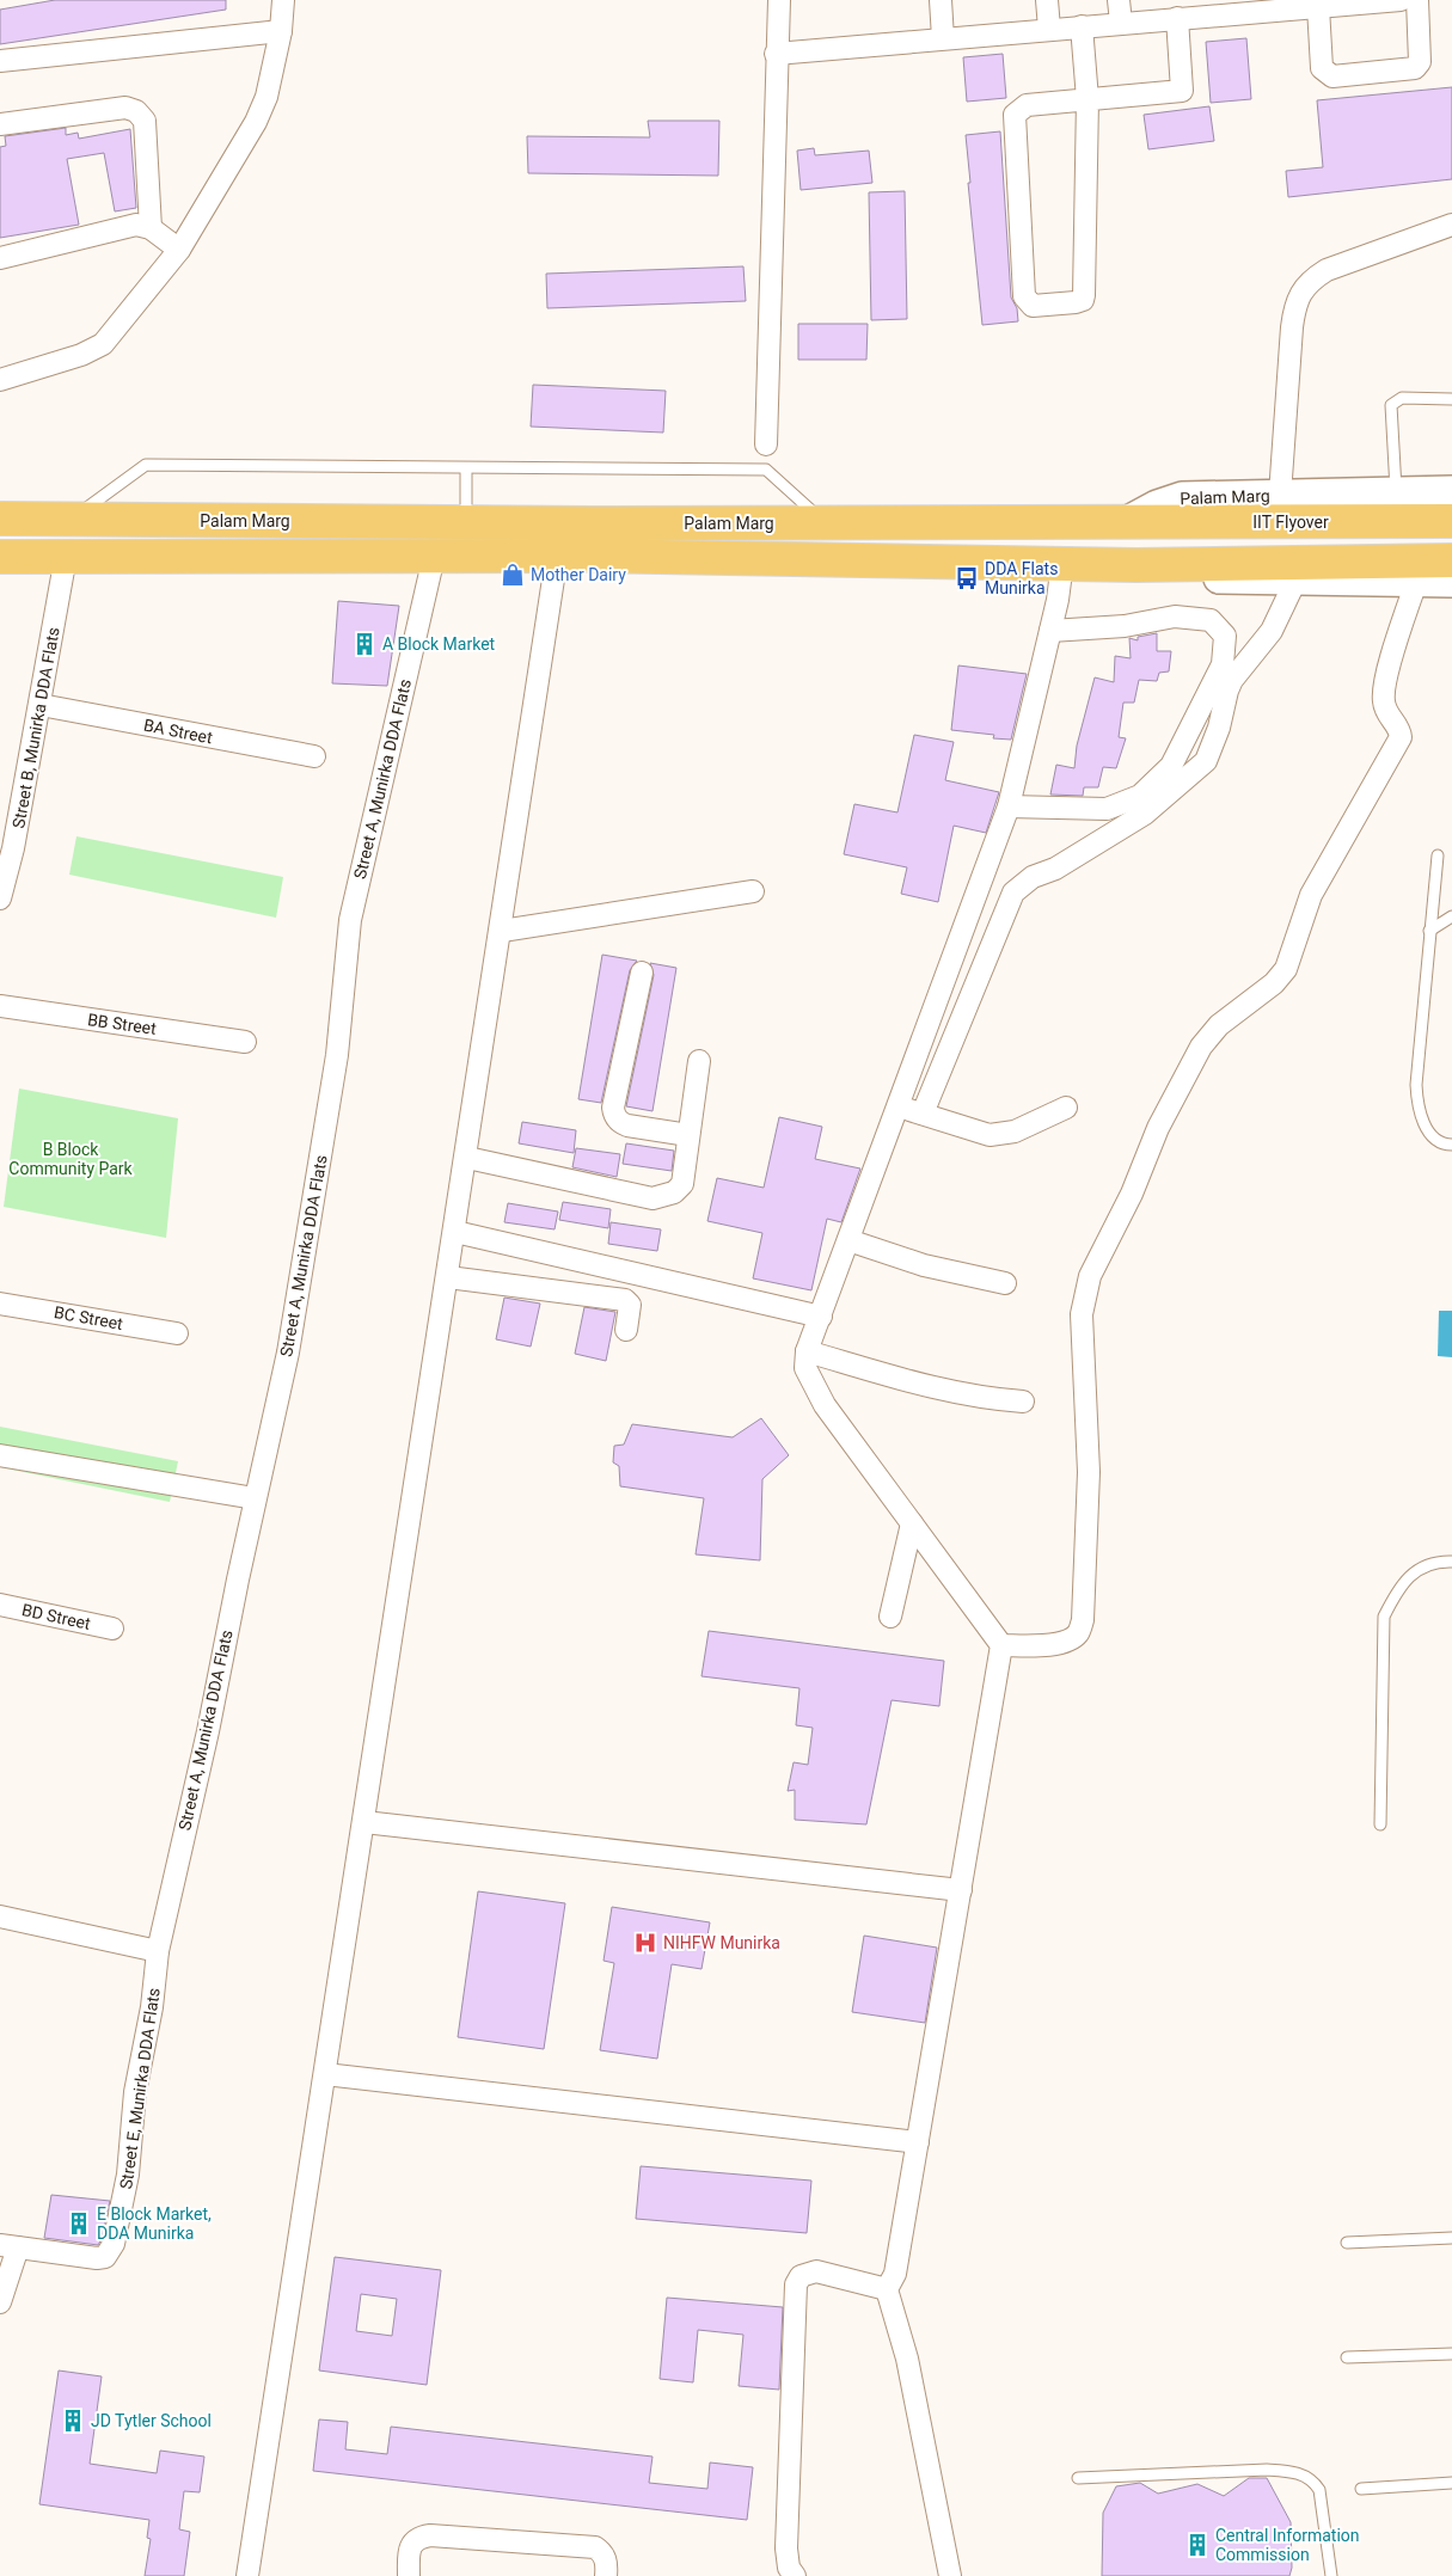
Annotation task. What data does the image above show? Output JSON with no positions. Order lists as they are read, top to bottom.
{
  "streets": {
    "main road": ["Palam Marg", "IIT Flyover"],
    "street": [
      "Street B, Munirka DDA Flats",
      "BA Street",
      "Street A, Munirka DDA Flats",
      "BB Street",
      "BC Street",
      "BD Street",
      "Street E, Munirka DDA Flats"
    ]
  },
  "crossings": [
    ["Palam Marg", "IIT Flyover"],
    ["Palam Marg", "Street B, Munirka DDA Flats"],
    ["Palam Marg", "Street A, Munirka DDA Flats"],
    ["Street B, Munirka DDA Flats", "BA Street"],
    ["Street A, Munirka DDA Flats", "Street E, Munirka DDA Flats"]
  ],
  "parks": ["B Block Community Park"],
  "places": {
    "shop": ["Mother Dairy"],
    "bus stop": ["DDA Flats Munirka"],
    "building": [
      "A Block Market",
      "E Block Market, DDA Munirka",
      "JD Tytler School",
      "Central Information Commission"
    ],
    "hospital": ["NIHFW Munirka"]
  }
}
